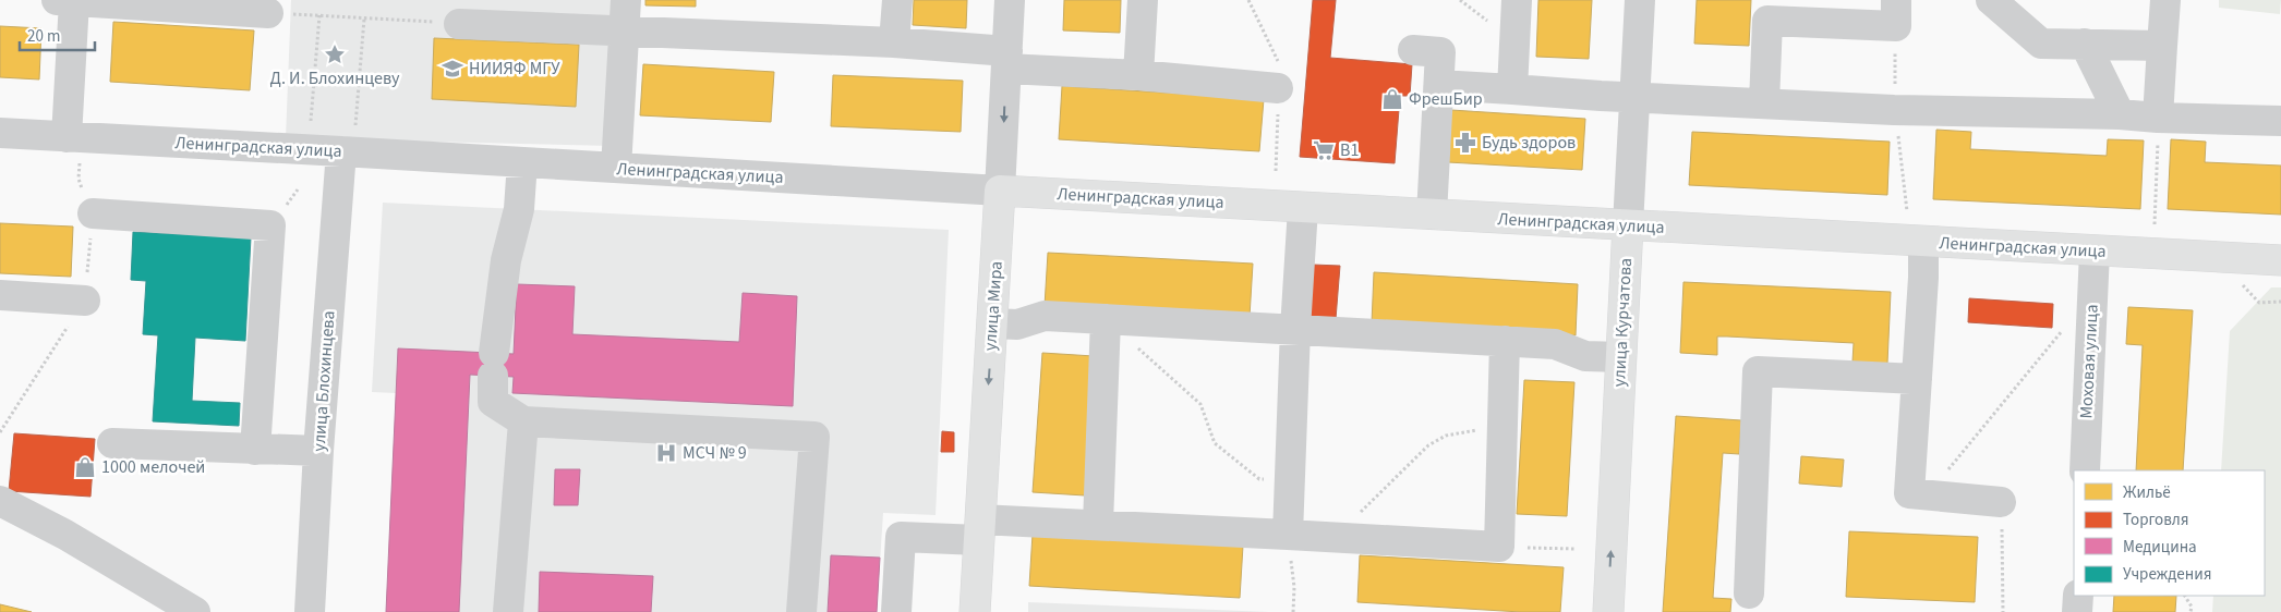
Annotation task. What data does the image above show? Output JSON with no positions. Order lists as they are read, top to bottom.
{
  "streets": {
    "main road": ["Ленинградская улица", "улица Мира", "улица Курчатова"],
    "street": ["Моховая улица", "улица Блохинцева"]
  },
  "crossings": [
    ["Ленинградская улица", "улица Мира"],
    ["Ленинградская улица", "улица Курчатова"],
    ["Ленинградская улица", "Моховая улица"],
    ["Ленинградская улица", "улица Блохинцева"]
  ],
  "places": {
    "place": ["Д. И. Блохинцеву"],
    "school or university": ["НИИЯФ МГУ"],
    "shop": ["ФрешБир", "1000 мелочей"],
    "pharmacy": ["Будь здоров"],
    "supermarket": ["В1"],
    "hospital": ["МСЧ № 9"]
  },
  "legend": [
    "Жильё",
    "Торговля",
    "Медицина",
    "Учреждения"
  ],
  "scale_bar": "20 m"
}
